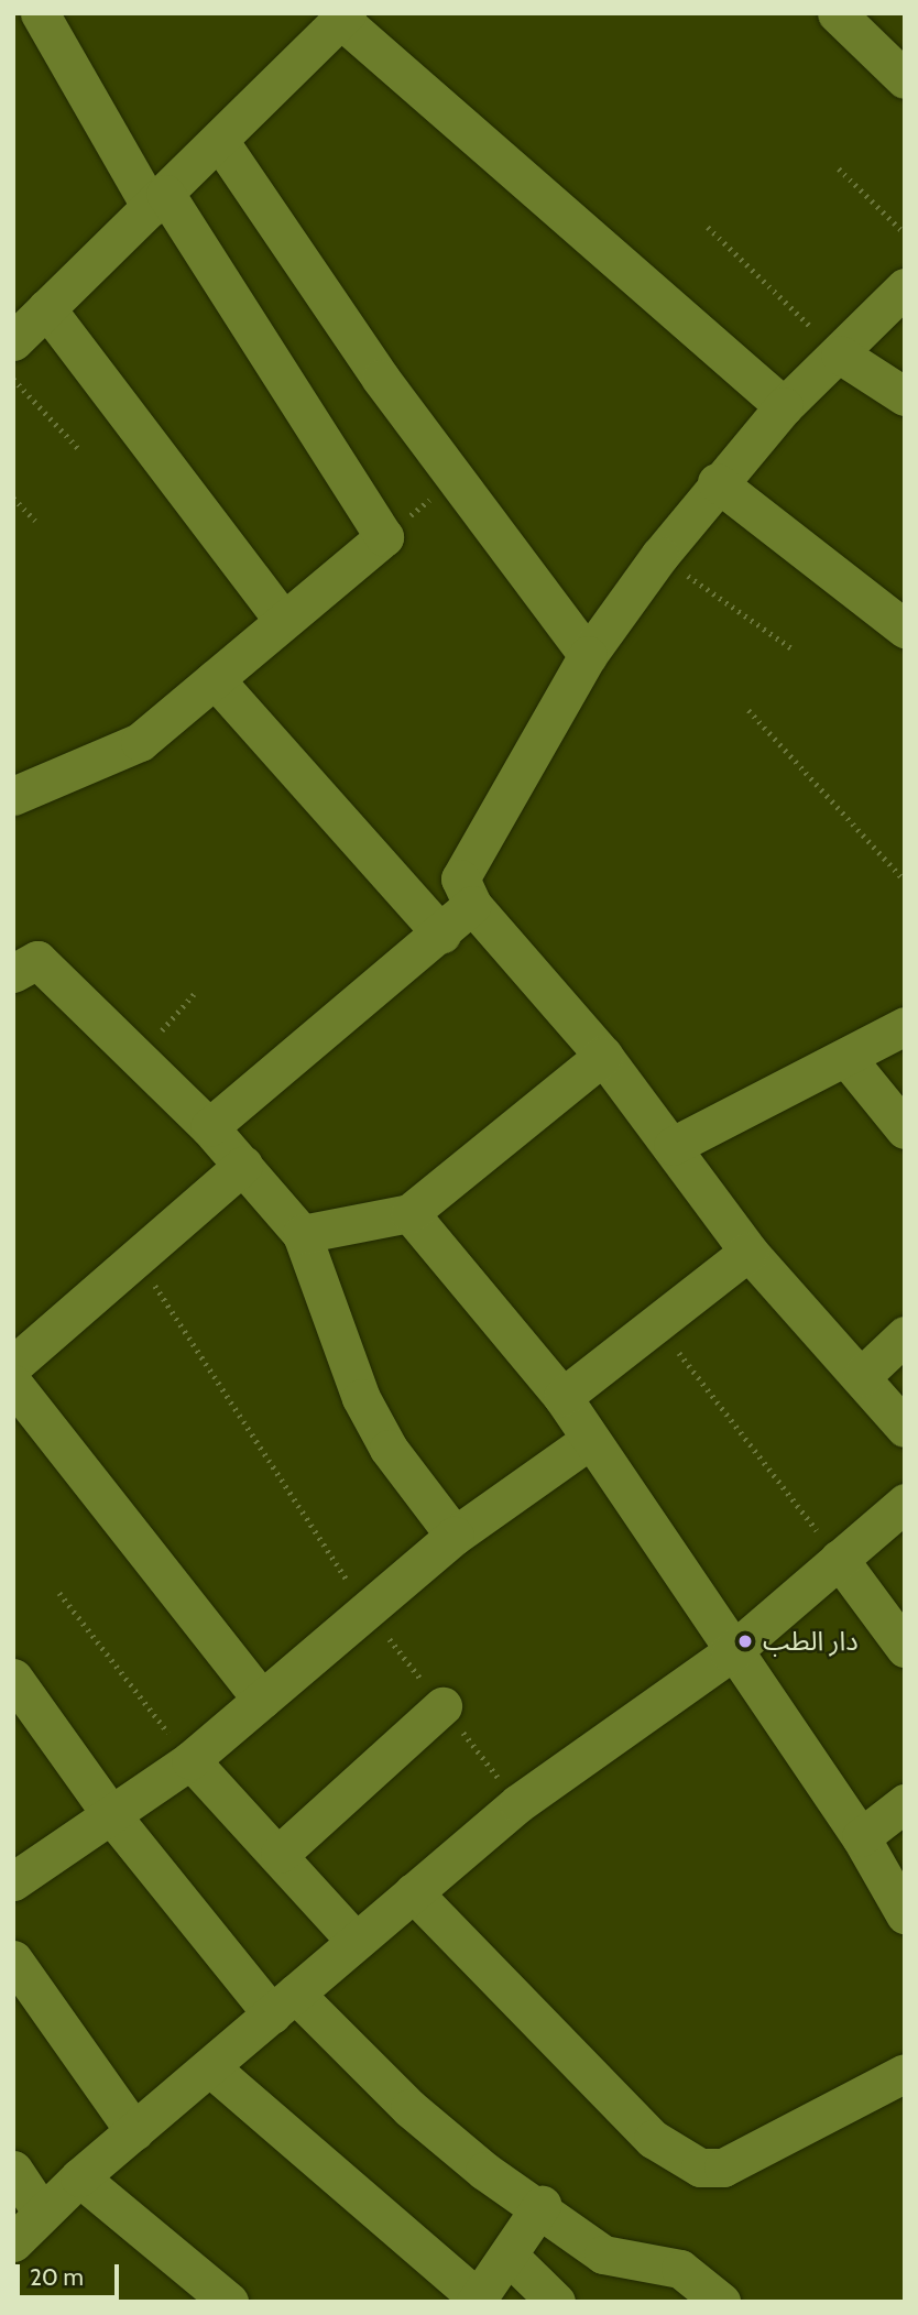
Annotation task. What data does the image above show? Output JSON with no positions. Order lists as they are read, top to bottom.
{
  "places": ["دار الطب"],
  "scale_bar": "20 m"
}
